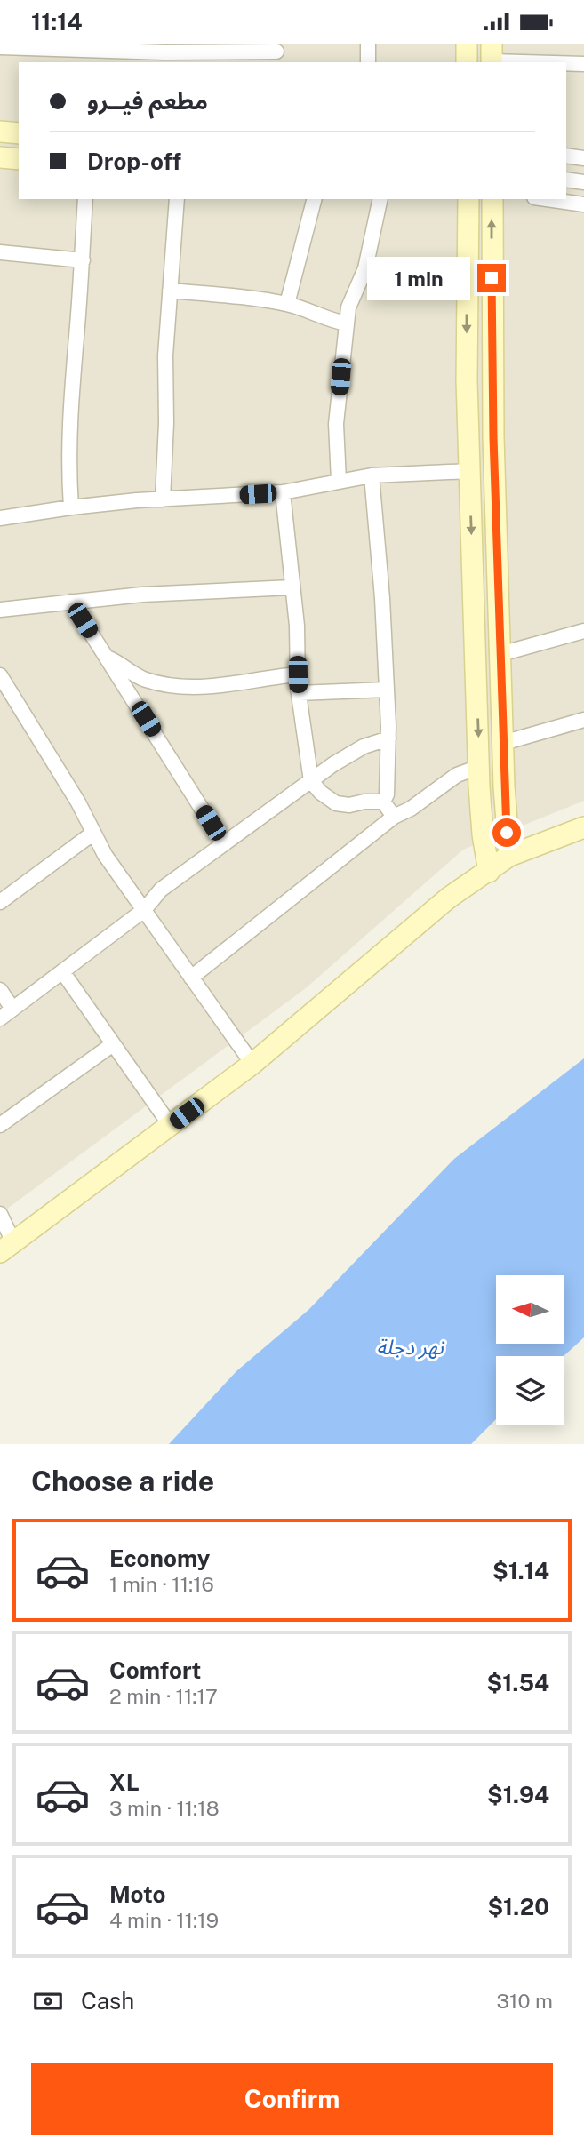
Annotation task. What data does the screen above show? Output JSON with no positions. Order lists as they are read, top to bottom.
{
  "water": ["نهر دجلة"],
  "north": "left",
  "page": {
    "status": "11:14",
    "banner": ["مطعم فيــرو", "Drop-off"],
    "bubble": "1 min",
    "heading": "Choose a ride",
    "list": [
      {
        "name": "Economy",
        "note": "1 min · 11:16",
        "value": "$1.14"
      },
      {
        "name": "Comfort",
        "note": "2 min · 11:17",
        "value": "$1.54"
      },
      {
        "name": "XL",
        "note": "3 min · 11:18",
        "value": "$1.94"
      },
      {
        "name": "Moto",
        "note": "4 min · 11:19",
        "value": "$1.20"
      }
    ],
    "pay": ["Cash", "310 m"],
    "buttons": "Confirm"
  }
}
